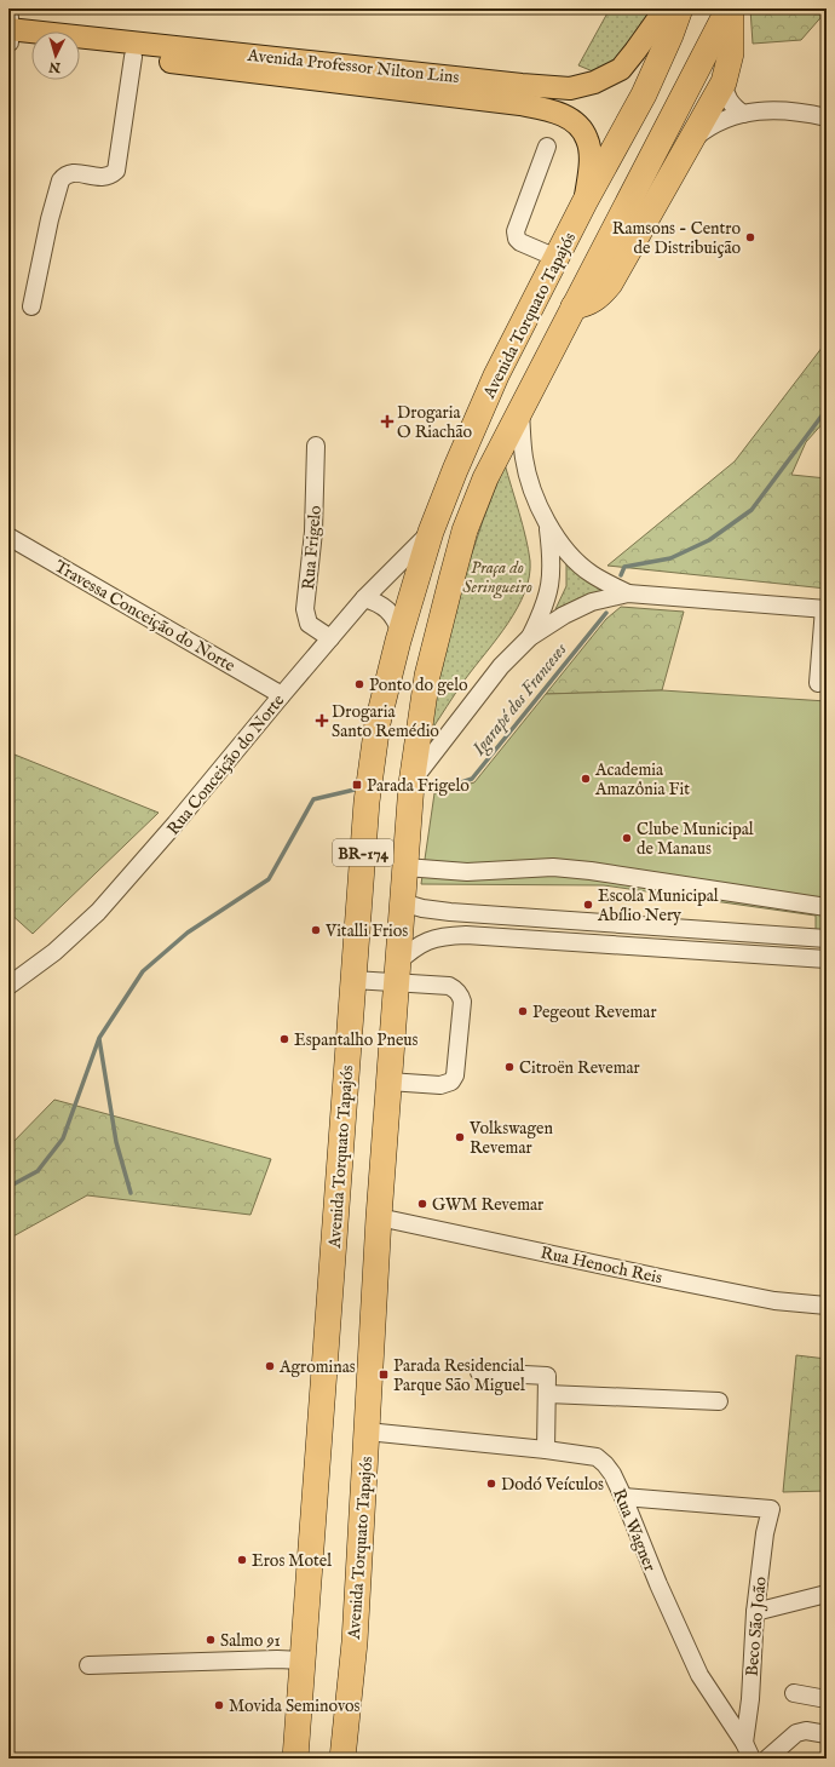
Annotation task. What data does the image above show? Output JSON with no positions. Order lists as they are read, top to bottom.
{
  "streets": {
    "highway": ["Avenida Torquato Tapajós", "BR-174"],
    "main road": ["Avenida Professor Nilton Lins"],
    "street": [
      "Rua Frigelo",
      "Travessa Conceição do Norte",
      "Rua Conceição do Norte",
      "Rua Henoch Reis",
      "Rua Wagner",
      "Beco São João"
    ]
  },
  "crossings": [
    ["Avenida Professor Nilton Lins", "Avenida Torquato Tapajós"],
    ["Avenida Torquato Tapajós", "Rua Conceição do Norte"],
    ["Avenida Torquato Tapajós", "Rua Henoch Reis"],
    ["Avenida Torquato Tapajós", "Rua Wagner"],
    ["Rua Frigelo", "Rua Conceição do Norte"],
    ["Travessa Conceição do Norte", "Rua Conceição do Norte"],
    ["Rua Wagner", "Beco São João"]
  ],
  "water": ["Igarapé dos Franceses"],
  "parks": ["Praça do Seringueiro"],
  "places": {
    "other": [
      "Ramsons - Centro de Distribuição",
      "Ponto do gelo",
      "Academia Amazônia Fit",
      "Clube Municipal de Manaus",
      "Escola Municipal Abílio Nery",
      "Vitalli Frios",
      "Pegeout Revemar",
      "Espantalho Pneus",
      "Citroën Revemar",
      "Volkswagen Revemar",
      "GWM Revemar",
      "Agrominas",
      "Dodó Veículos",
      "Eros Motel",
      "Salmo 91",
      "Movida Seminovos"
    ],
    "health": ["Drogaria O Riachão", "Drogaria Santo Remédio"],
    "transit": ["Parada Frigelo", "Parada Residencial Parque São Miguel"]
  },
  "north": "bottom"
}
